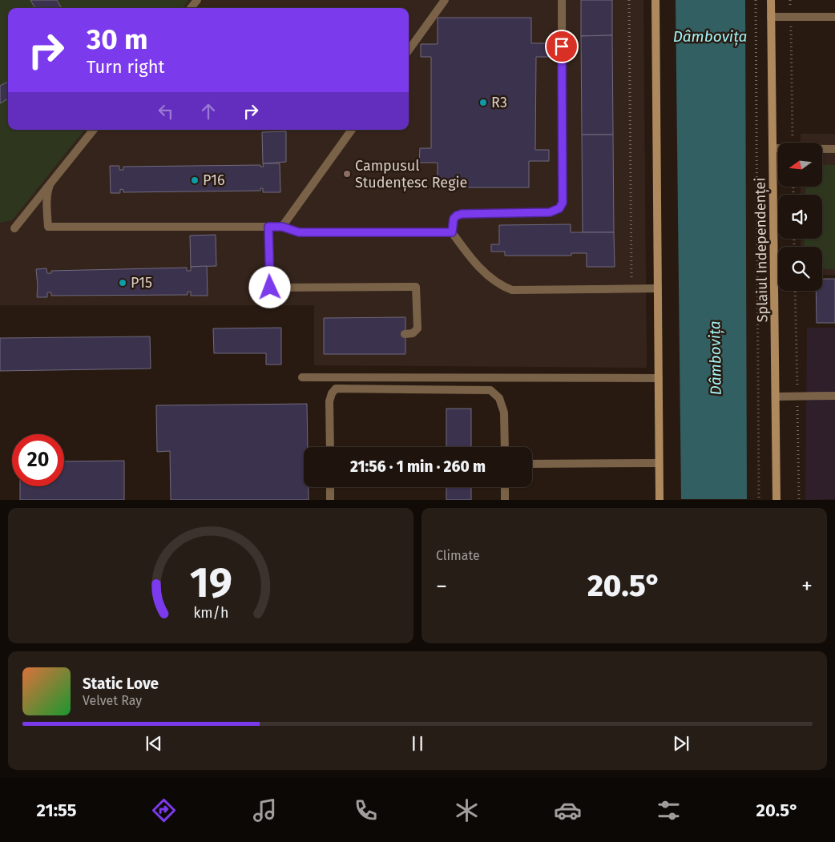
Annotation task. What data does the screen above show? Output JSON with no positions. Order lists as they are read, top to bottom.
{
  "streets": {
    "main road": ["Splaiul Independenței"]
  },
  "water": ["Dâmbovița"],
  "places": [
    "R3",
    "Campusul Studențesc Regie",
    "P16",
    "P15"
  ],
  "north": "left",
  "page": {
    "turn": ["30 m", "Turn right"],
    "limit": "20",
    "trip": "21:56 · 1 min · 260 m",
    "tile": "Climate",
    "heat": ["−", "20.5°", "+"],
    "song": ["Static Love", "Velvet Ray"],
    "tabs": ["21:55", "20.5°"],
    "gauge": ["19", "km/h"]
  }
}
